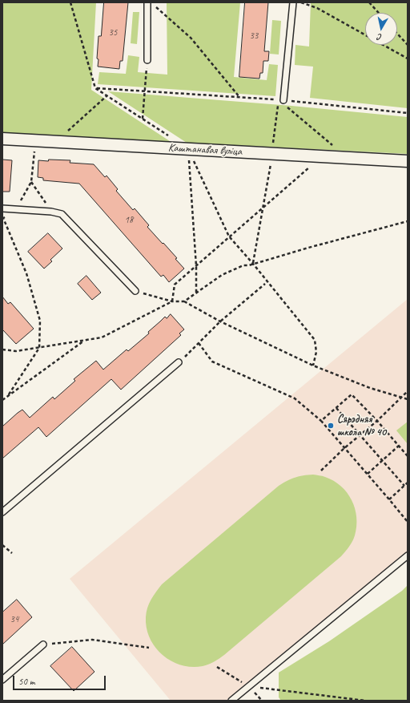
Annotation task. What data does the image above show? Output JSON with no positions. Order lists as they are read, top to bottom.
{
  "streets": {
    "street": ["Каштанавая вуліца"]
  },
  "places": ["Сярэдняя школа № 40"],
  "house_numbers": [
    "35",
    "33",
    "18",
    "34"
  ],
  "scale_bar": "50 m",
  "north": "bottom"
}
